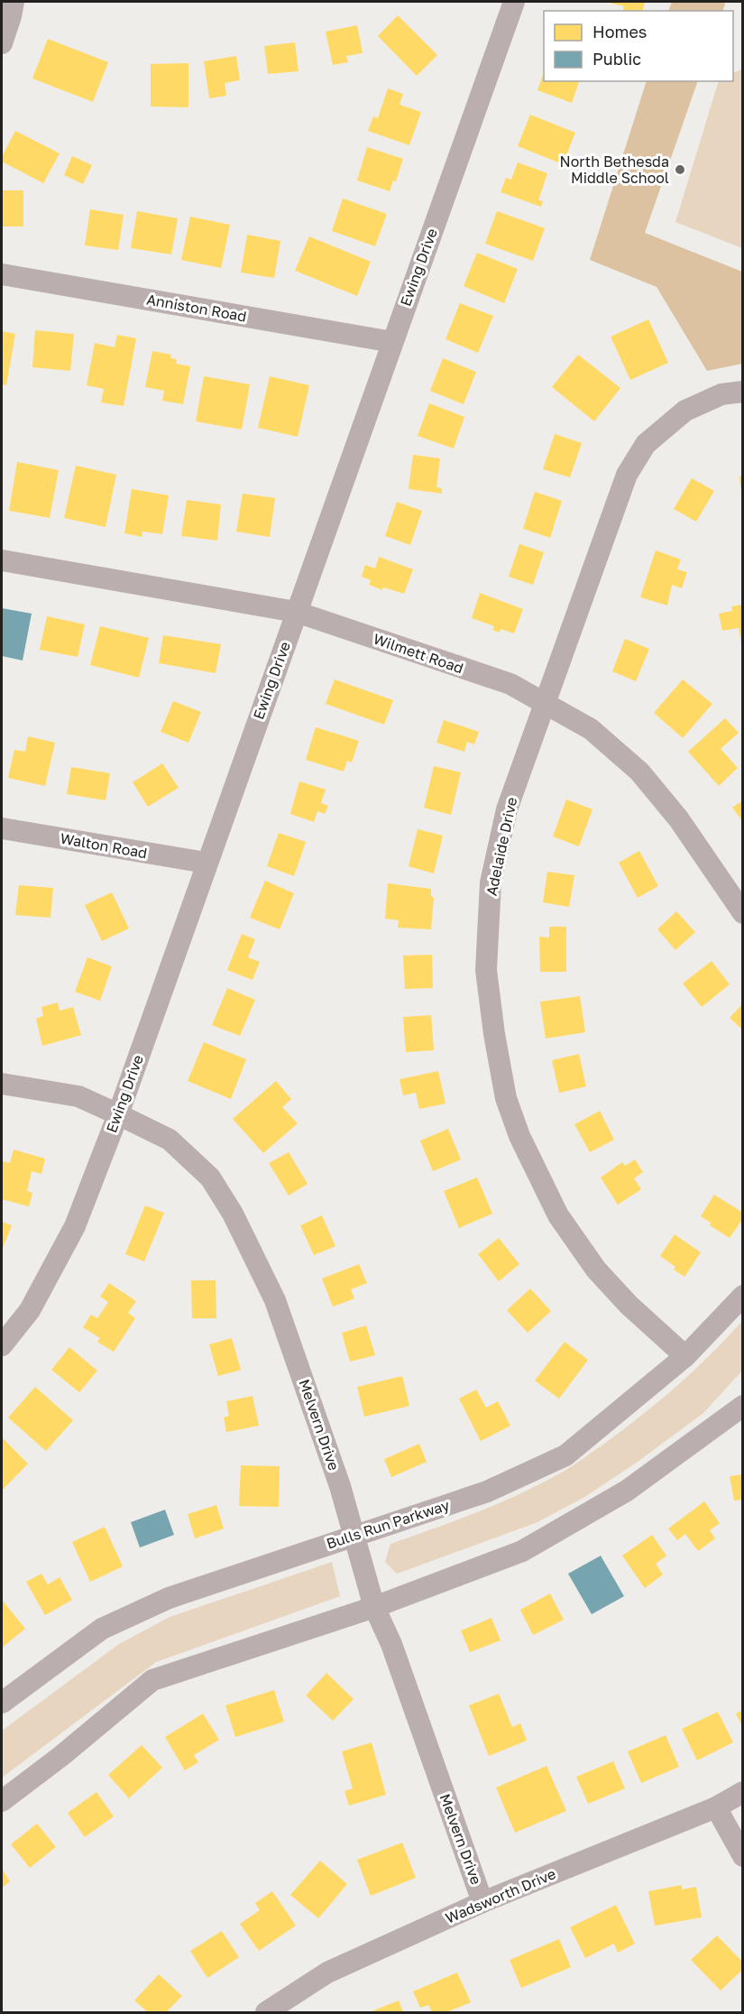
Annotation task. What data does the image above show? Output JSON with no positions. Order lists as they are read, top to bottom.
{
  "streets": {
    "street": [
      "Ewing Drive",
      "Anniston Road",
      "Wilmett Road",
      "Walton Road",
      "Adelaide Drive",
      "Melvern Drive",
      "Bulls Run Parkway",
      "Wadsworth Drive"
    ]
  },
  "crossings": [
    ["Ewing Drive", "Anniston Road"],
    ["Ewing Drive", "Wilmett Road"],
    ["Ewing Drive", "Walton Road"],
    ["Ewing Drive", "Melvern Drive"],
    ["Wilmett Road", "Adelaide Drive"],
    ["Adelaide Drive", "Bulls Run Parkway"],
    ["Melvern Drive", "Bulls Run Parkway"],
    ["Melvern Drive", "Wadsworth Drive"]
  ],
  "places": ["North Bethesda Middle School"],
  "legend": ["Homes", "Public"]
}
